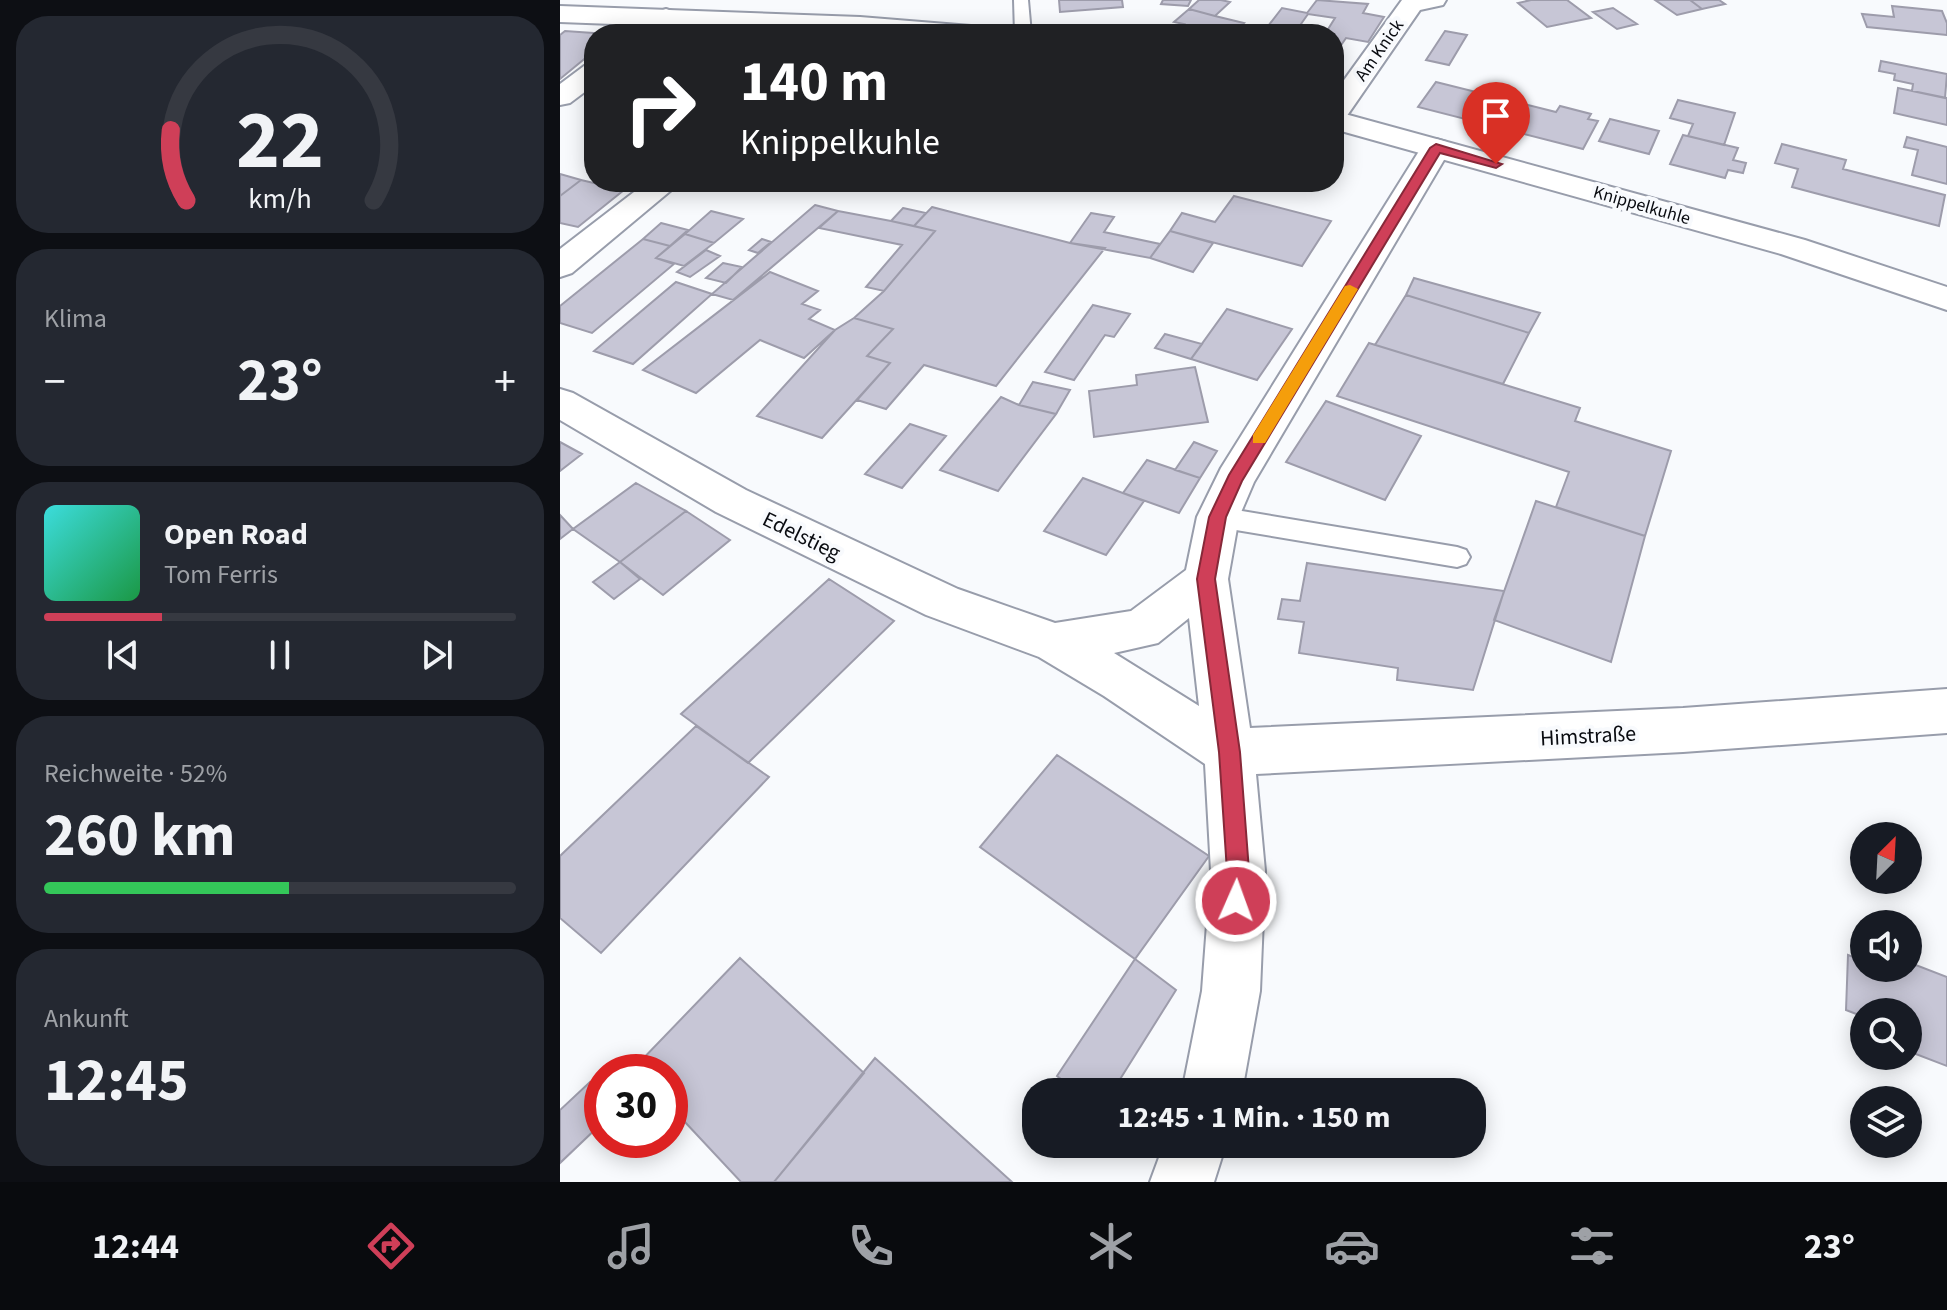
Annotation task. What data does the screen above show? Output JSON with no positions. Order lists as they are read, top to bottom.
{
  "streets": {
    "street": [
      "Am Knick",
      "Knippelkuhle",
      "Edelstieg",
      "Himstraße"
    ]
  },
  "crossings": [
    ["Edelstieg", "Himstraße"]
  ],
  "north": "top right",
  "page": {
    "turn": ["140 m", "Knippelkuhle"],
    "tile": [
      "Klima",
      ["Reichweite · 52%", "260 km"],
      ["Ankunft", "12:45"]
    ],
    "heat": ["−", "23°", "+"],
    "song": ["Open Road", "Tom Ferris"],
    "limit": "30",
    "trip": "12:45 · 1 Min. · 150 m",
    "tabs": ["12:44", "23°"],
    "gauge": ["22", "km/h"]
  }
}
